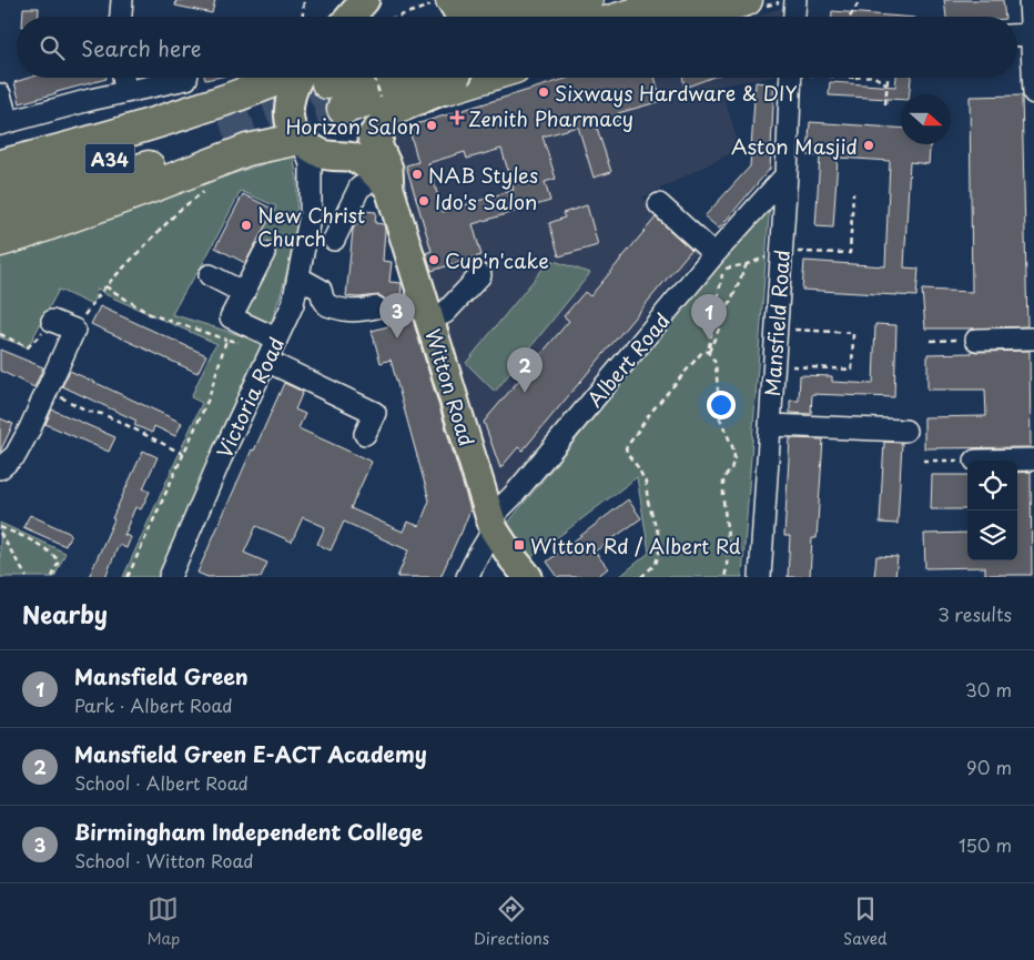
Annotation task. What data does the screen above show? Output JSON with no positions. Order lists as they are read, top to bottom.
{
  "streets": {
    "highway": ["A34"],
    "main road": ["Witton Road"],
    "street": ["Mansfield Road", "Albert Road", "Victoria Road"]
  },
  "crossings": [
    ["Mansfield Road", "Albert Road"],
    ["Albert Road", "Witton Road"]
  ],
  "places": {
    "other": [
      "Sixways Hardware & DIY",
      "Horizon Salon",
      "Aston Masjid",
      "NAB Styles",
      "Ido's Salon",
      "New Christ Church",
      "Cup'n'cake"
    ],
    "health": ["Zenith Pharmacy"],
    "transit": ["Witton Rd / Albert Rd"]
  },
  "north": "right",
  "page": {
    "search": "Search here",
    "pins": ["3", "1", "2"],
    "heading": ["Nearby", "3 results"],
    "list": [
      {
        "mark": "1",
        "name": "Mansfield Green",
        "note": "Park · Albert Road",
        "value": "30 m"
      },
      {
        "mark": "2",
        "name": "Mansfield Green E-ACT Academy",
        "note": "School · Albert Road",
        "value": "90 m"
      },
      {
        "mark": "3",
        "name": "Birmingham Independent College",
        "note": "School · Witton Road",
        "value": "150 m"
      }
    ],
    "nav": ["Map", "Directions", "Saved"]
  }
}
